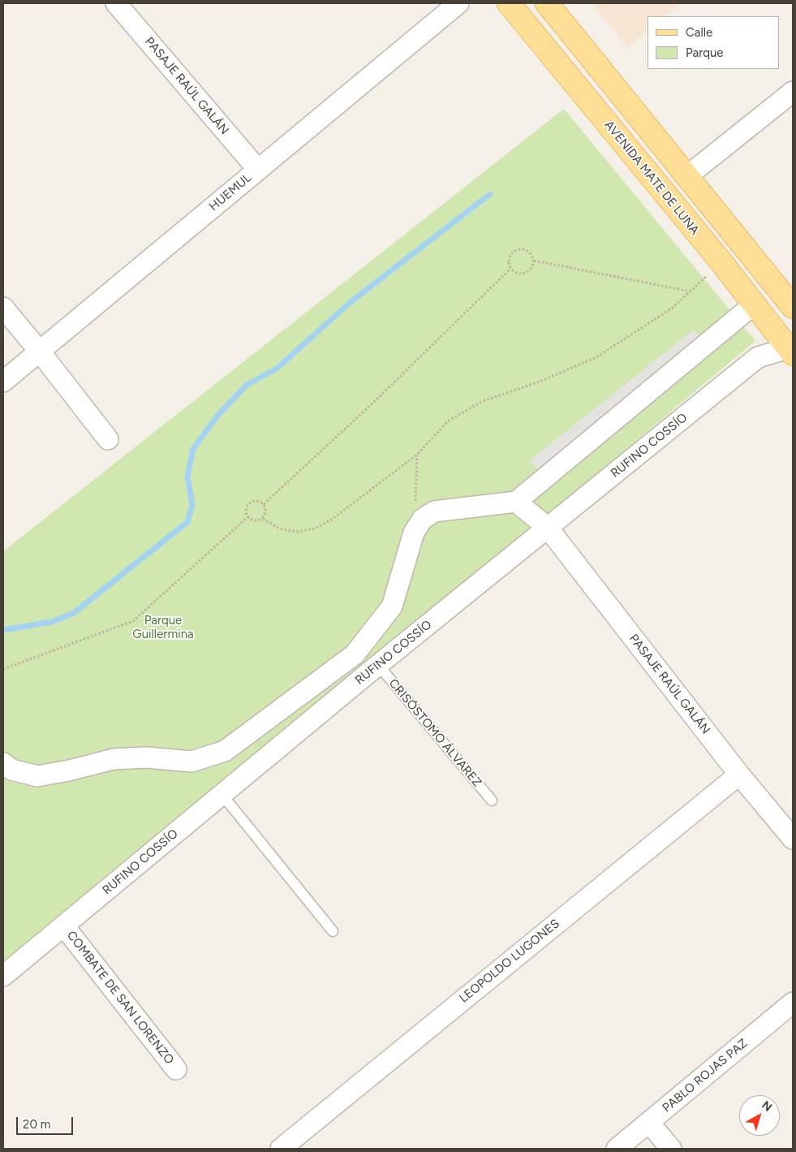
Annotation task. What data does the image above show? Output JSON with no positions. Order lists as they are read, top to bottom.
{
  "streets": {
    "main road": ["AVENIDA MATE DE LUNA"],
    "street": [
      "PASAJE RAÚL GALÁN",
      "HUEMUL",
      "RUFINO COSSÍO",
      "LEOPOLDO LUGONES",
      "COMBATE DE SAN LORENZO",
      "PABLO ROJAS PAZ"
    ],
    "lane": ["CRISÓSTOMO ÁLVAREZ"]
  },
  "crossings": [
    ["PASAJE RAÚL GALÁN", "HUEMUL"],
    ["PASAJE RAÚL GALÁN", "RUFINO COSSÍO"],
    ["PASAJE RAÚL GALÁN", "LEOPOLDO LUGONES"],
    ["AVENIDA MATE DE LUNA", "RUFINO COSSÍO"],
    ["RUFINO COSSÍO", "CRISÓSTOMO ÁLVAREZ"],
    ["RUFINO COSSÍO", "COMBATE DE SAN LORENZO"]
  ],
  "parks": ["Parque Guillermina"],
  "legend": ["Calle", "Parque"],
  "scale_bar": "20 m",
  "north": "top right"
}
